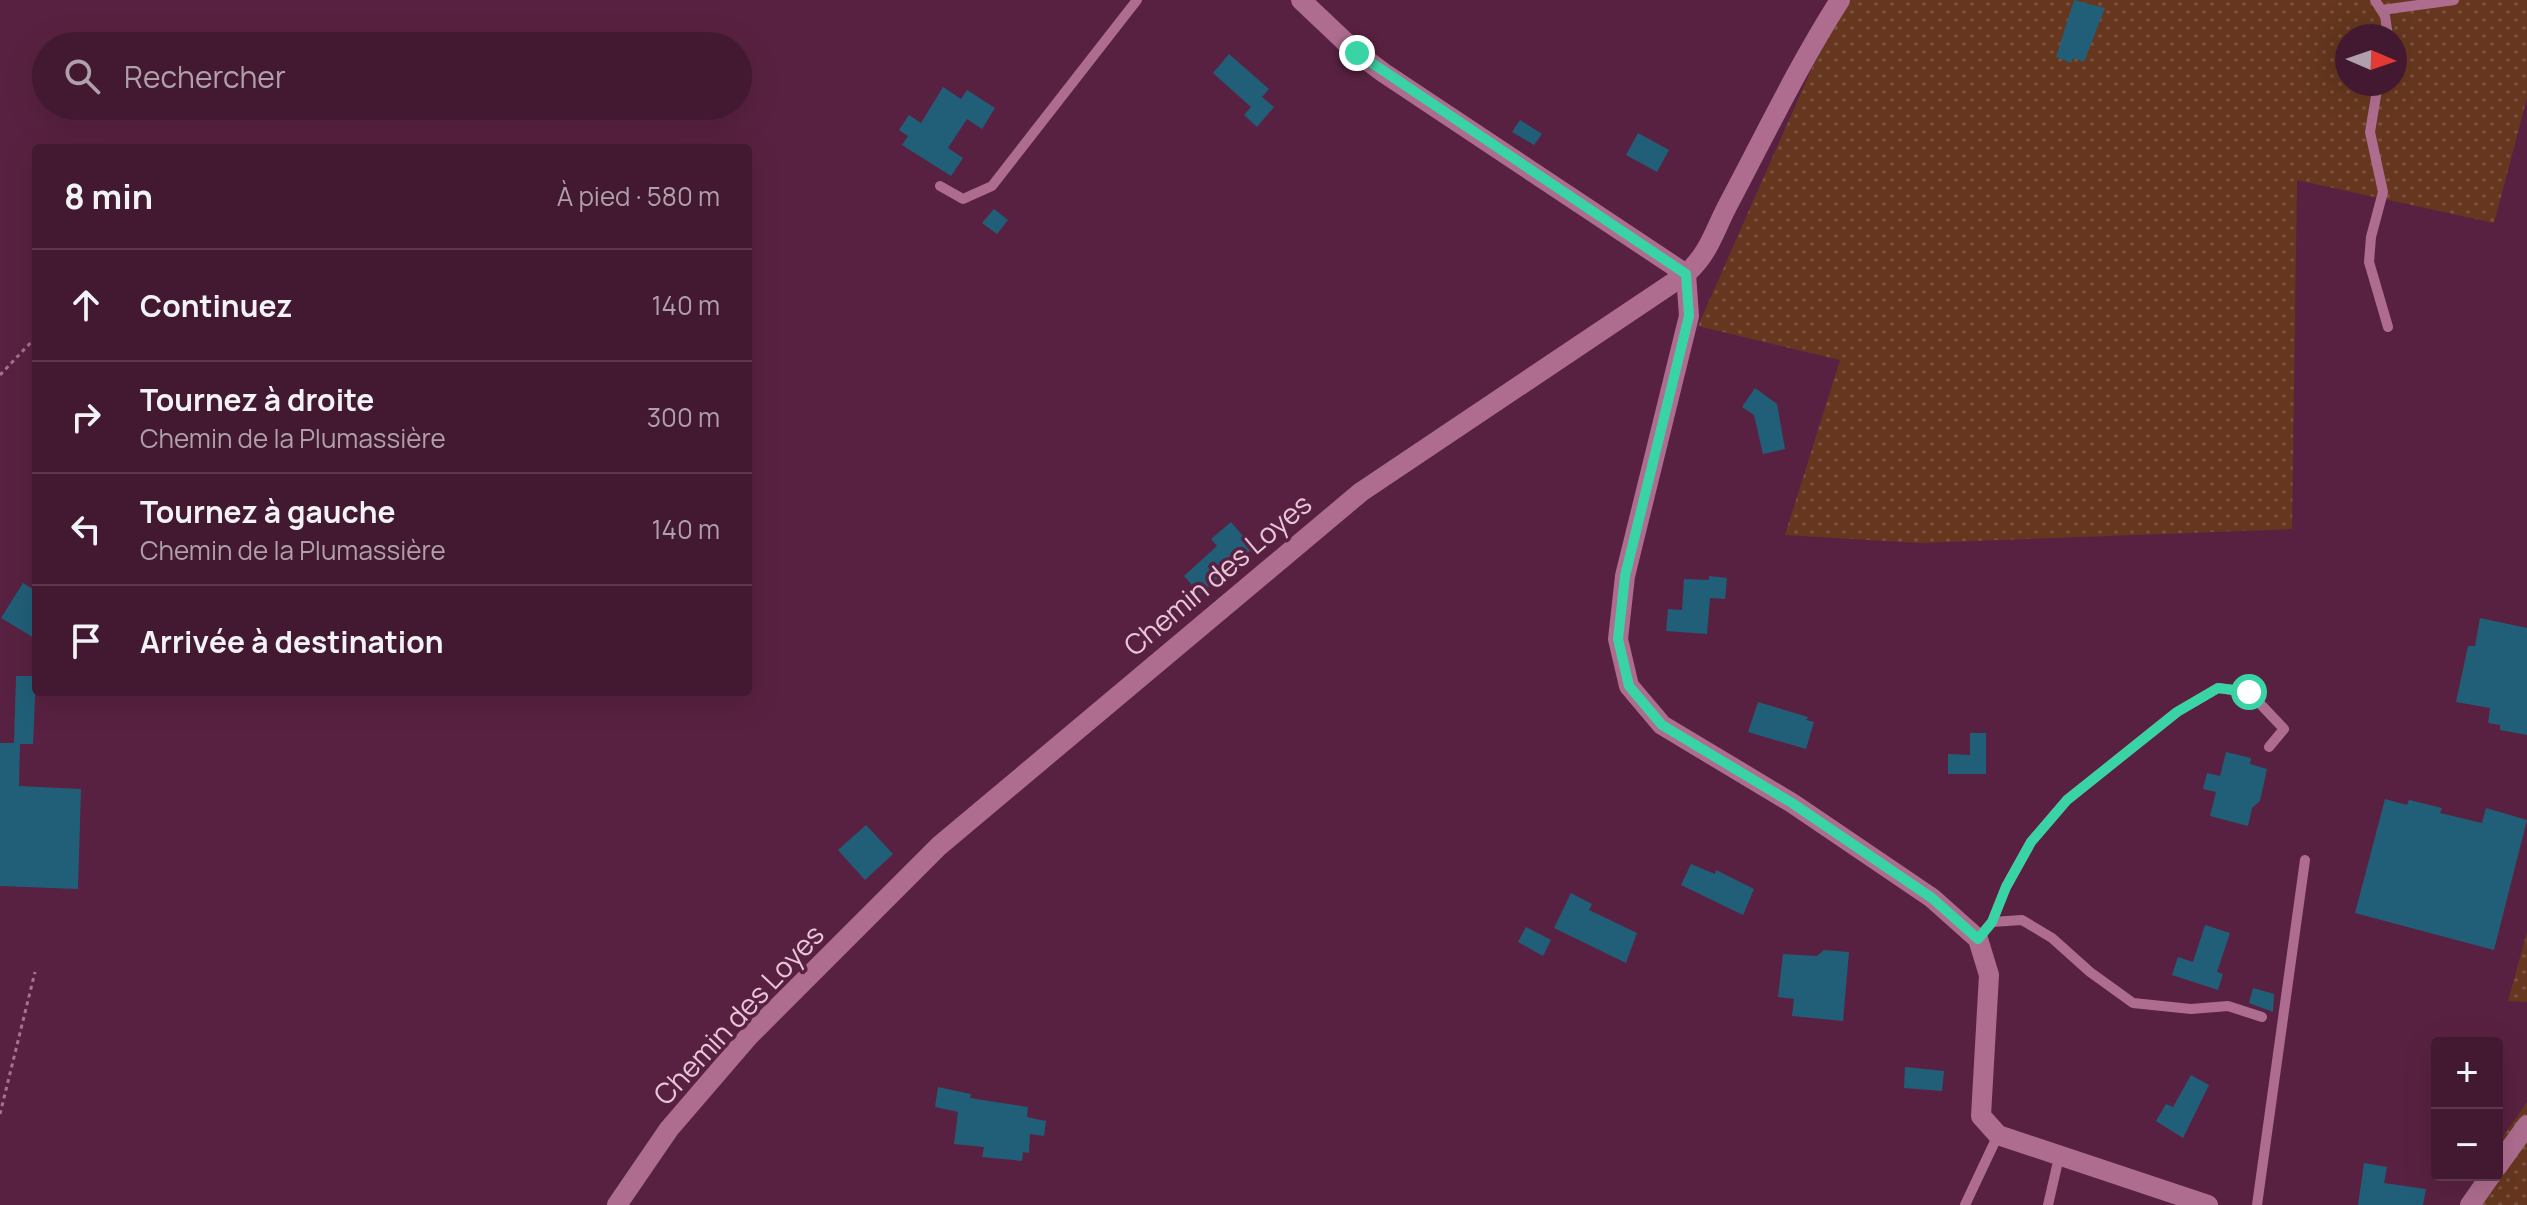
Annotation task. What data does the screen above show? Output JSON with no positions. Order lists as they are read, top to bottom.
{
  "streets": {
    "street": ["Chemin des Loyes"]
  },
  "north": "right",
  "page": {
    "search": "Rechercher",
    "heading": ["8 min", "À pied · 580 m"],
    "list": [
      ["Continuez", "140 m"],
      ["Tournez à droite", "Chemin de la Plumassière", "300 m"],
      ["Tournez à gauche", "Chemin de la Plumassière", "140 m"],
      "Arrivée à destination"
    ],
    "map_buttons": ["+", "−"]
  }
}
